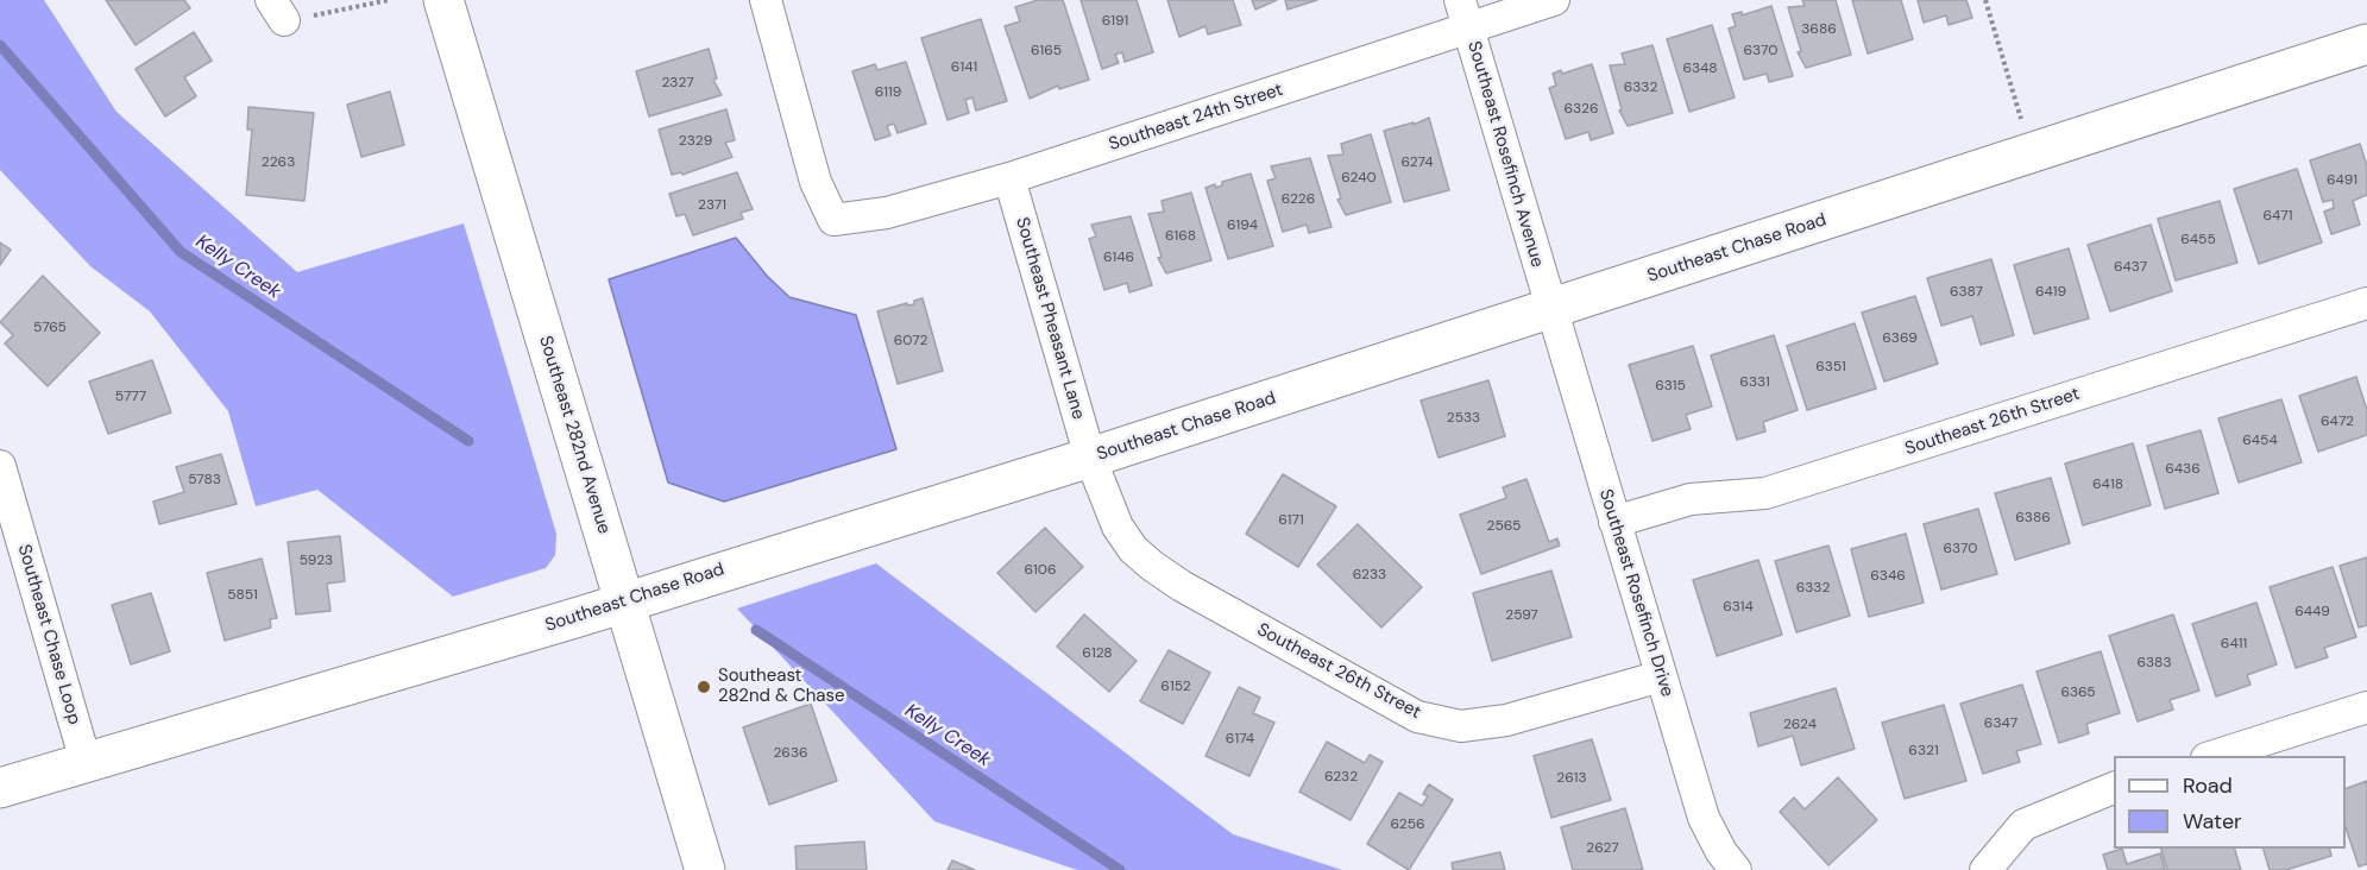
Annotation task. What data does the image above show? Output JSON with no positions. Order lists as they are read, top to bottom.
{
  "streets": {
    "street": [
      "Southeast 24th Street",
      "Southeast Rosefinch Avenue",
      "Southeast Chase Road",
      "Southeast Pheasant Lane",
      "Southeast 26th Street",
      "Southeast 282nd Avenue",
      "Southeast Rosefinch Drive",
      "Southeast Chase Loop"
    ]
  },
  "crossings": [
    ["Southeast 24th Street", "Southeast Rosefinch Avenue"],
    ["Southeast 24th Street", "Southeast Pheasant Lane"],
    ["Southeast Rosefinch Avenue", "Southeast Chase Road"],
    ["Southeast Rosefinch Avenue", "Southeast Rosefinch Drive"],
    ["Southeast Chase Road", "Southeast Pheasant Lane"],
    ["Southeast Chase Road", "Southeast 26th Street"],
    ["Southeast Chase Road", "Southeast 282nd Avenue"],
    ["Southeast Chase Road", "Southeast Rosefinch Drive"],
    ["Southeast Chase Road", "Southeast Chase Loop"],
    ["Southeast Pheasant Lane", "Southeast 26th Street"],
    ["Southeast 26th Street", "Southeast Rosefinch Drive"]
  ],
  "water": ["Kelly Creek"],
  "places": ["Southeast 282nd & Chase"],
  "house_numbers": [
    "6191",
    "3686",
    "6165",
    "6370",
    "6141",
    "6348",
    "2327",
    "6332",
    "6119",
    "6326",
    "2329",
    "2263",
    "6274",
    "6240",
    "6491",
    "6226",
    "2371",
    "6471",
    "6194",
    "6168",
    "6455",
    "6146",
    "6437",
    "6387",
    "6419",
    "5765",
    "6369",
    "6072",
    "6351",
    "6331",
    "6315",
    "5777",
    "2533",
    "6472",
    "6454",
    "6436",
    "5783",
    "6418",
    "6386",
    "6171",
    "2565",
    "6370",
    "5923",
    "6106",
    "6233",
    "6346",
    "6332",
    "5851",
    "6314",
    "6449",
    "2597",
    "6411",
    "6128",
    "6383",
    "6152",
    "6365",
    "6347",
    "2624",
    "6174",
    "6321",
    "2636",
    "6232",
    "2613",
    "6256",
    "2627"
  ],
  "legend": ["Road", "Water"]
}
